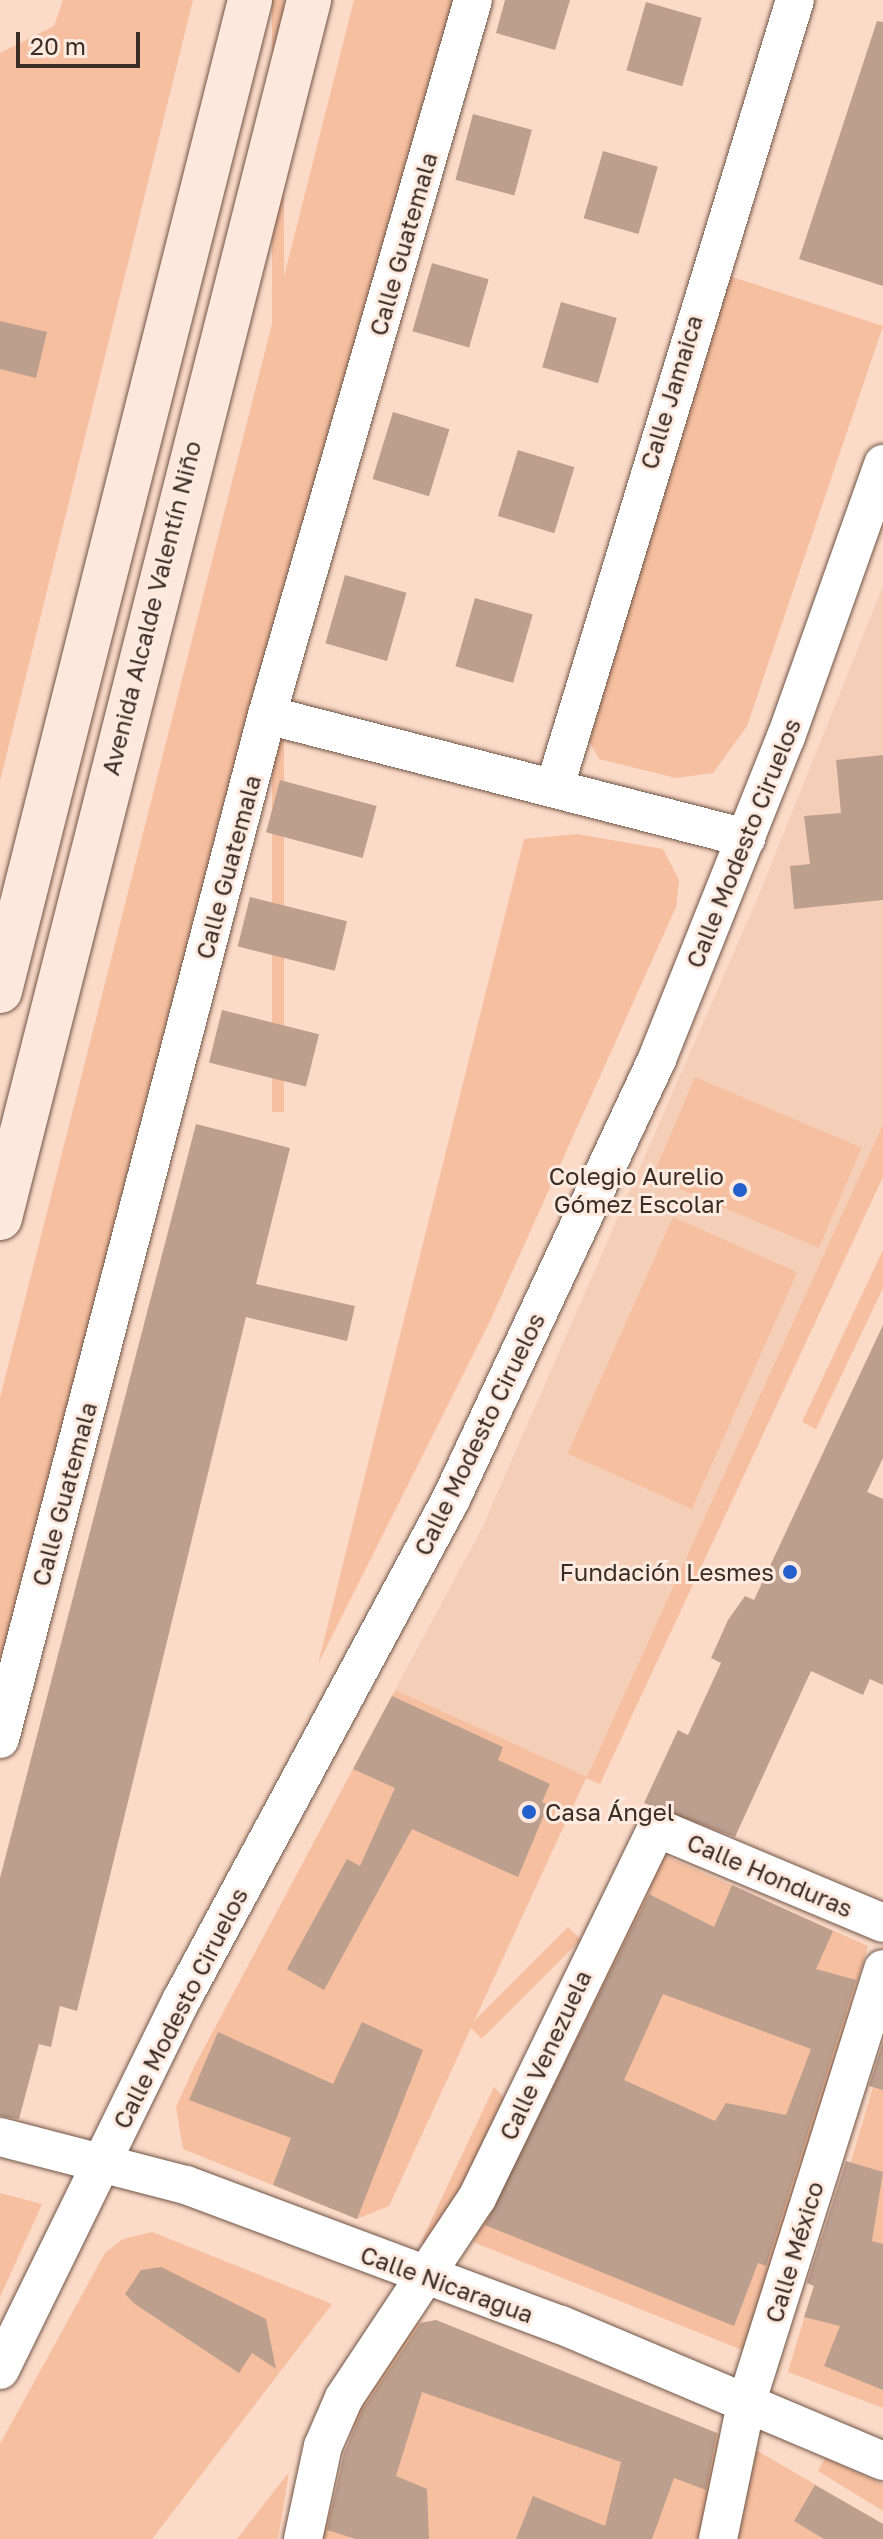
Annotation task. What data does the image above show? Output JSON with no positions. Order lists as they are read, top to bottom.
{
  "streets": {
    "street": [
      "Calle Guatemala",
      "Calle Jamaica",
      "Avenida Alcalde Valentín Niño",
      "Calle Modesto Ciruelos",
      "Calle Honduras",
      "Calle Venezuela",
      "Calle México",
      "Calle Nicaragua"
    ]
  },
  "crossings": [
    ["Calle Modesto Ciruelos", "Calle Nicaragua"],
    ["Calle Honduras", "Calle Venezuela"],
    ["Calle Venezuela", "Calle Nicaragua"],
    ["Calle México", "Calle Nicaragua"]
  ],
  "places": ["Colegio Aurelio Gómez Escolar", "Fundación Lesmes", "Casa Ángel"],
  "scale_bar": "20 m"
}
